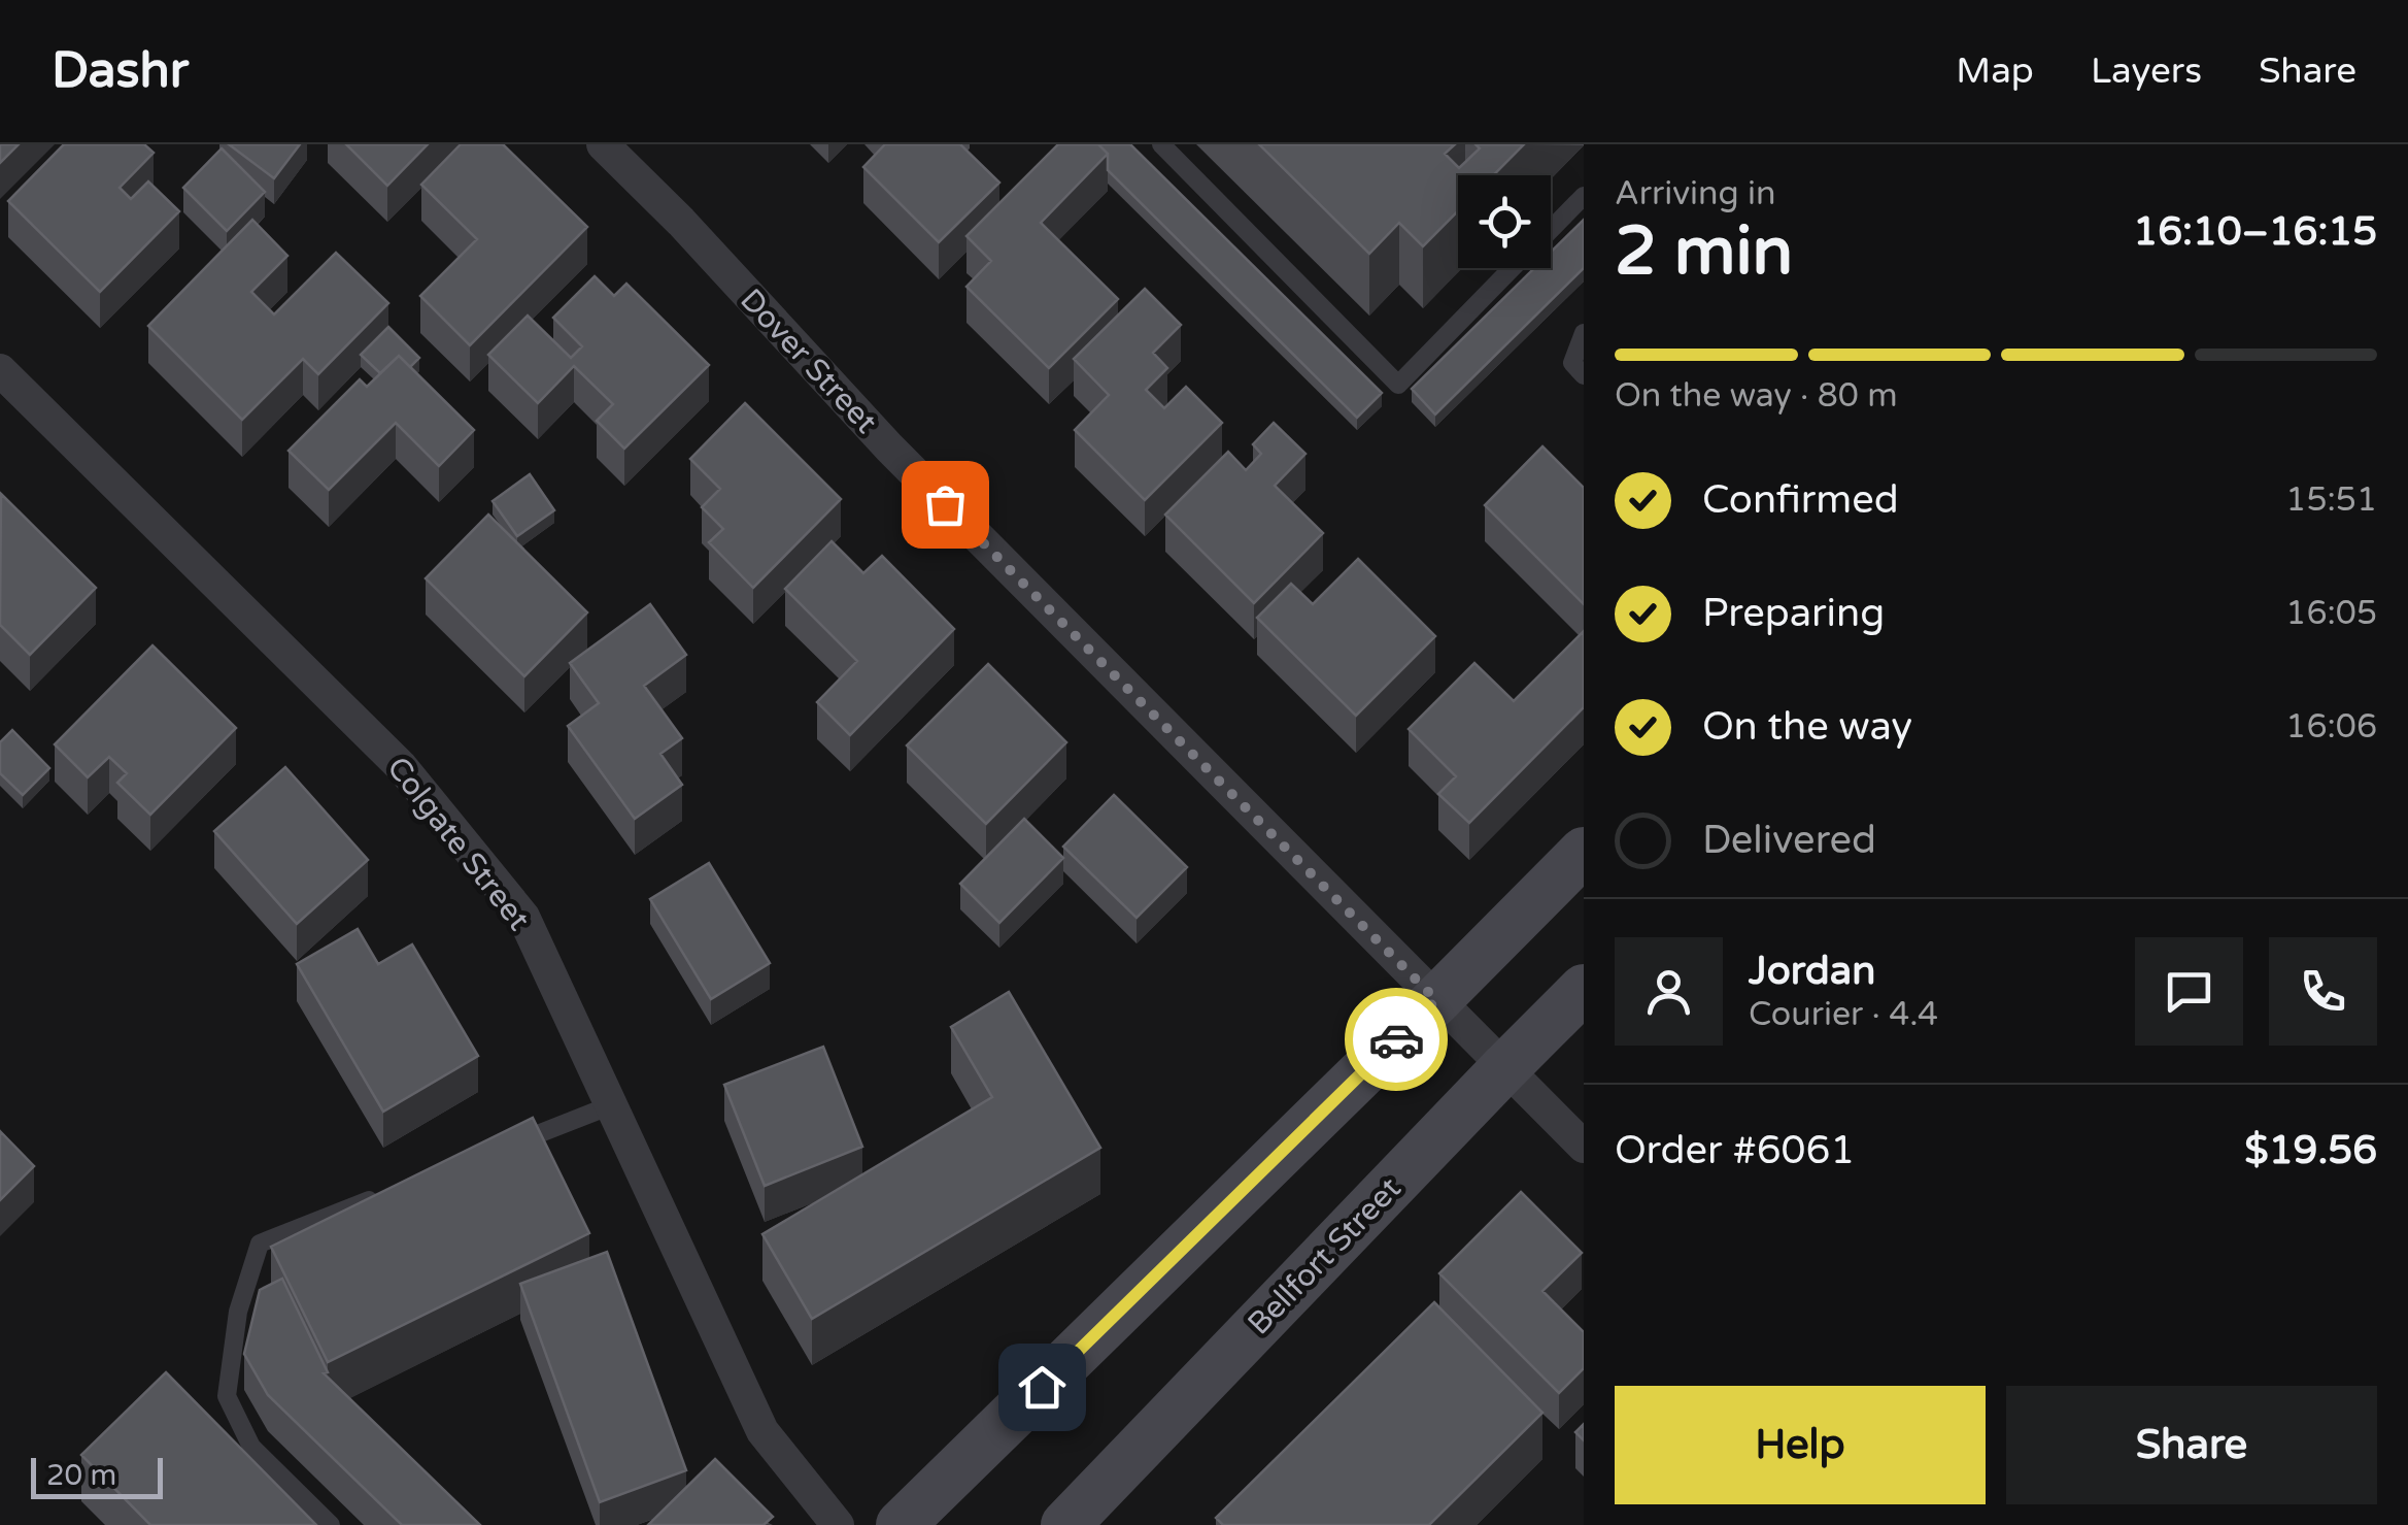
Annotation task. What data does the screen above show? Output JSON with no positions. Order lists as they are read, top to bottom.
{
  "streets": {
    "main road": ["Bellfort Street"],
    "street": ["Dover Street", "Colgate Street"]
  },
  "crossings": [
    ["Dover Street", "Bellfort Street"]
  ],
  "scale_bar": "20 m",
  "page": {
    "header": "Dashr",
    "nav": ["Map", "Layers", "Share"],
    "heading": ["2 min", "Arriving in", "16:10–16:15"],
    "panel": [
      "Jordan",
      "Courier · 4.4",
      "Order #6061",
      "$19.56"
    ],
    "bar": "On the way · 80 m",
    "list": [
      ["Confirmed", "15:51"],
      ["Preparing", "16:05"],
      ["On the way", "16:06"],
      "Delivered"
    ],
    "buttons": ["Help", "Share"],
    "scale": "20 m"
  }
}
